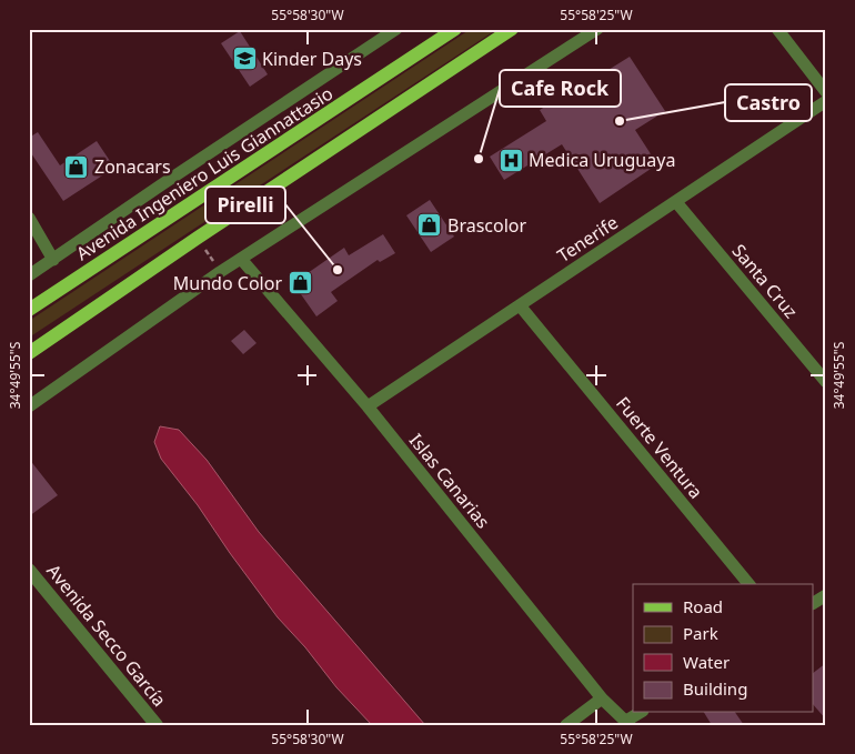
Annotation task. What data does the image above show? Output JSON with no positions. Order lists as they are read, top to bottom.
{
  "streets": {
    "main road": ["Avenida Ingeniero Luis Giannattasio"],
    "street": [
      "Tenerife",
      "Santa Cruz",
      "Fuerte Ventura",
      "Islas Canarias",
      "Avenida Secco García"
    ]
  },
  "crossings": [
    ["Tenerife", "Santa Cruz"],
    ["Tenerife", "Fuerte Ventura"],
    ["Tenerife", "Islas Canarias"]
  ],
  "places": {
    "school or university": ["Kinder Days"],
    "other": ["Castro", "Cafe Rock", "Pirelli"],
    "hospital": ["Medica Uruguaya"],
    "shop": ["Zonacars", "Brascolor", "Mundo Color"]
  },
  "legend": [
    "Road",
    "Park",
    "Water",
    "Building"
  ],
  "coordinates": ["55°58'30\"W", "55°58'25\"W", "34°49'55\"S"]
}
